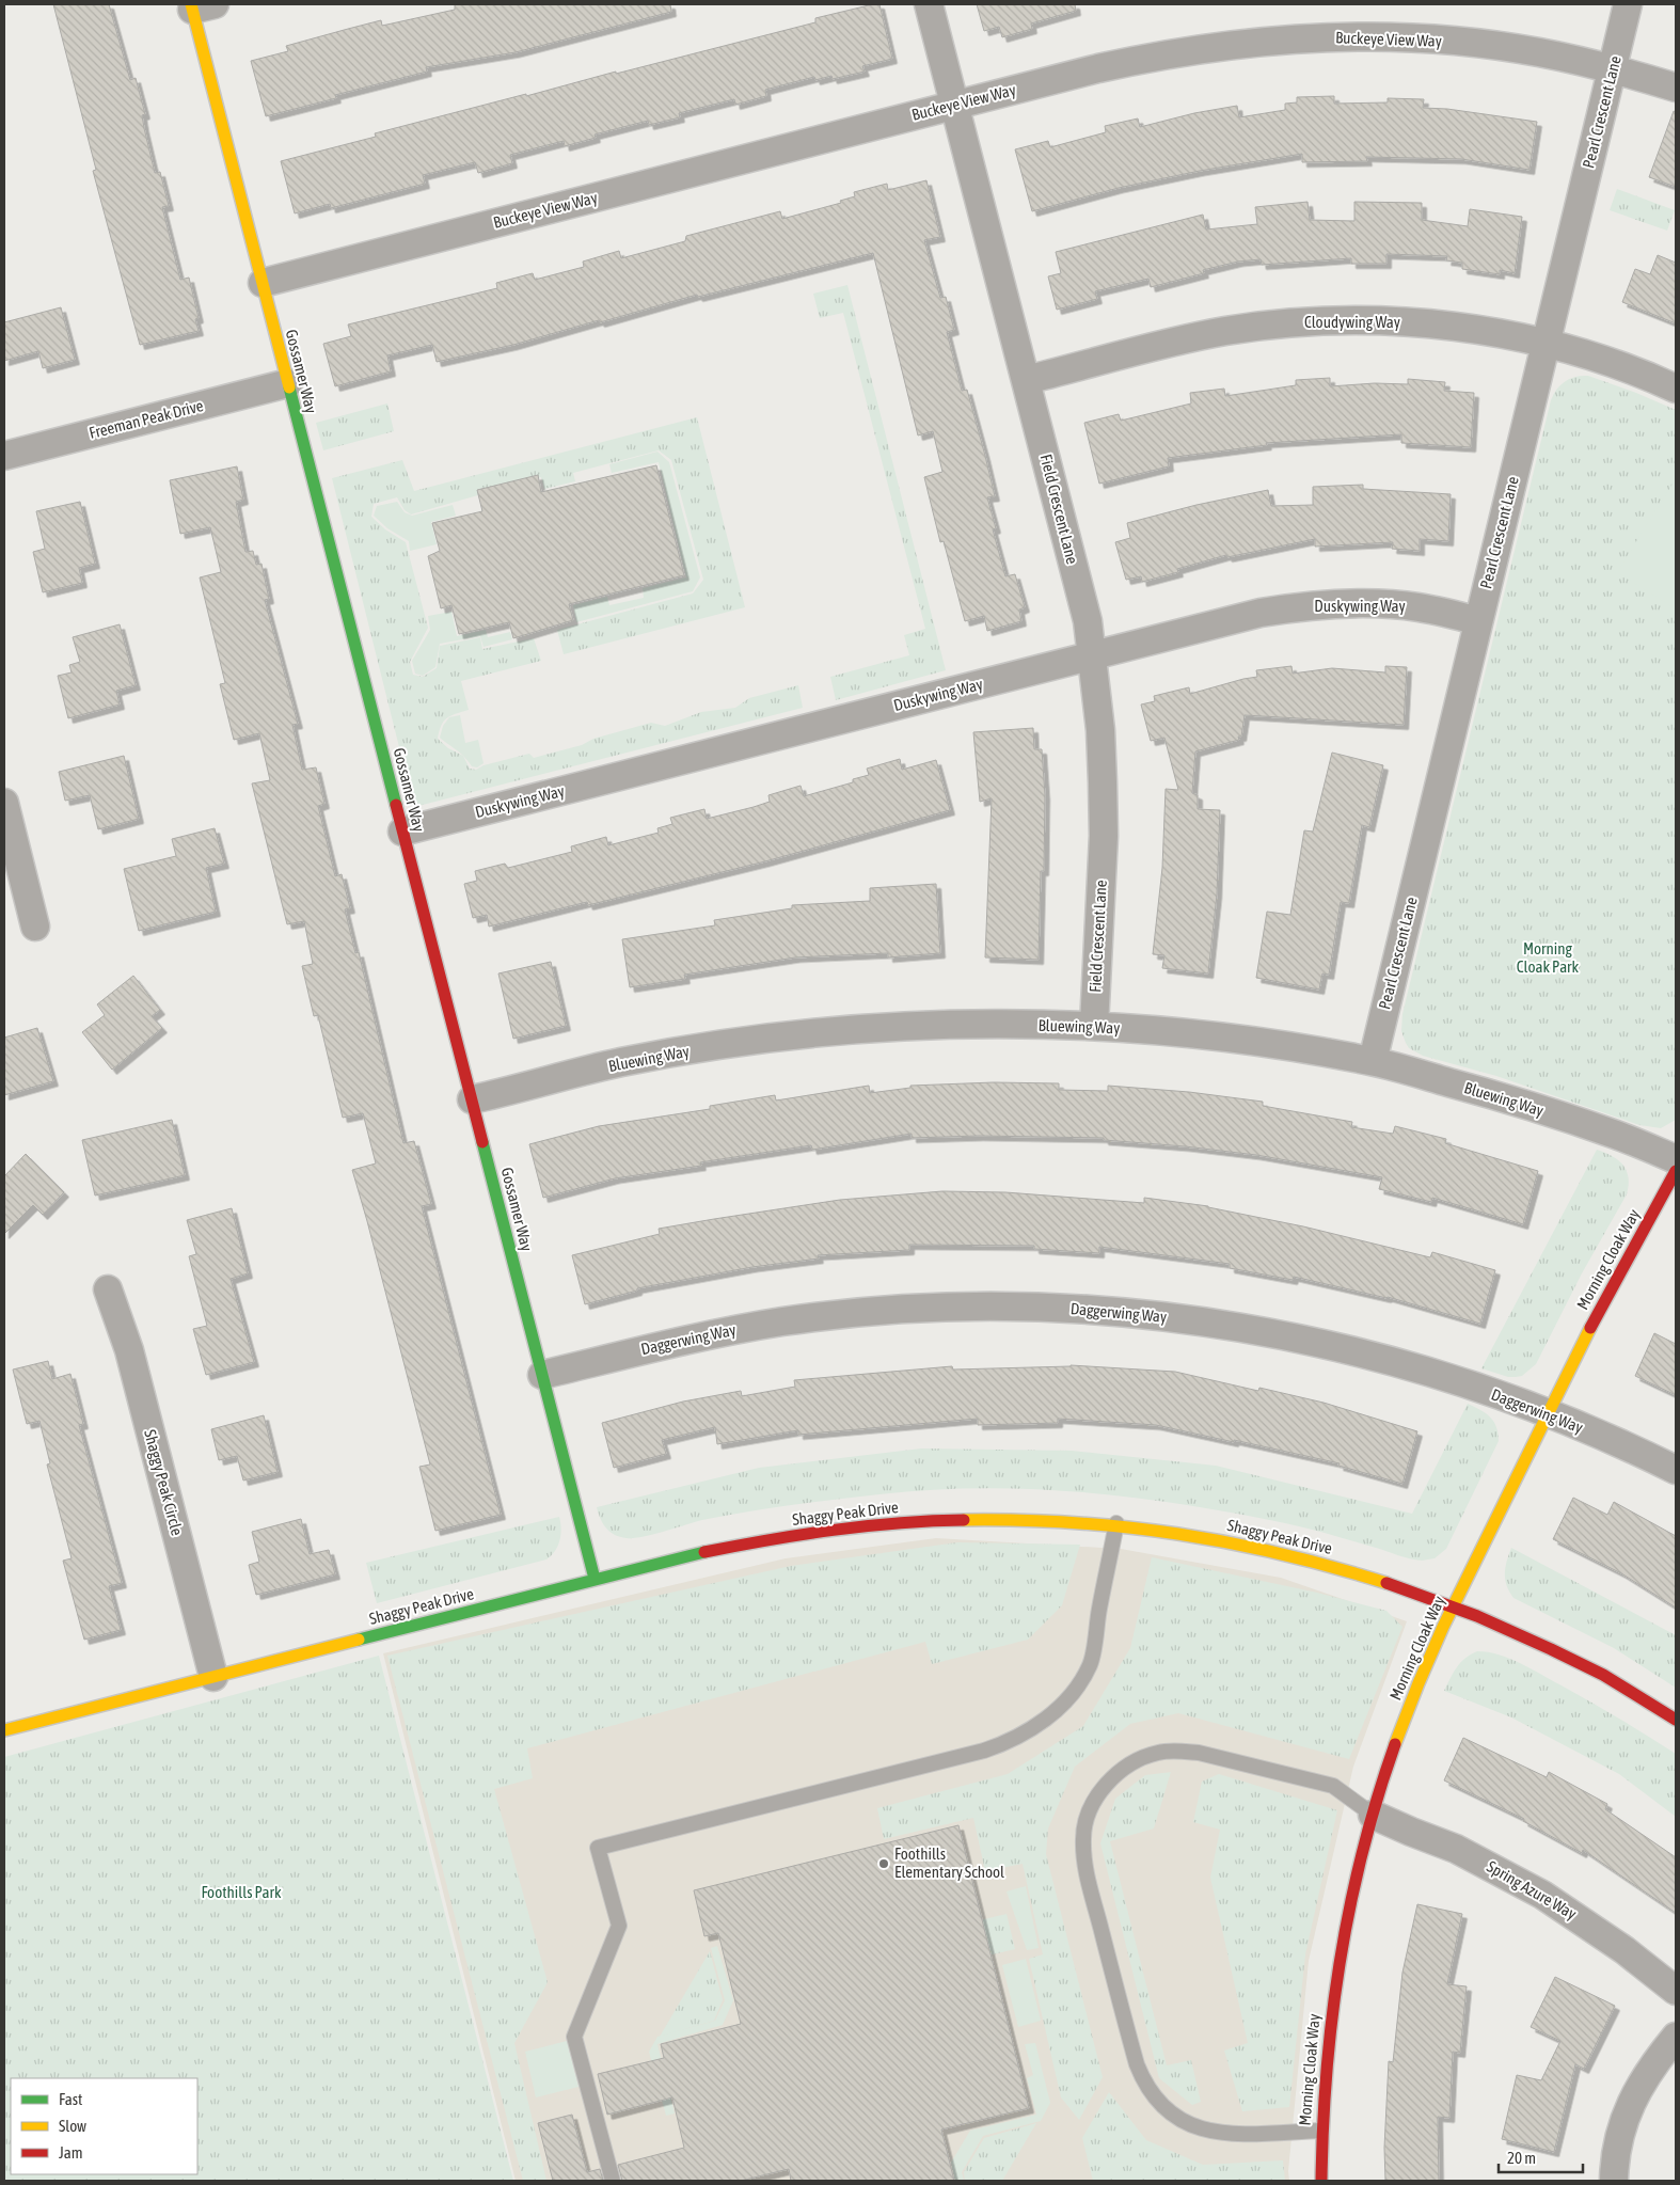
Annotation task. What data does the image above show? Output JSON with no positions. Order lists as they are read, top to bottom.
{
  "streets": {
    "street": [
      "Buckeye View Way",
      "Pearl Crescent Lane",
      "Cloudywing Way",
      "Gossamer Way",
      "Freeman Peak Drive",
      "Field Crescent Lane",
      "Duskywing Way",
      "Bluewing Way",
      "Morning Cloak Way",
      "Daggerwing Way",
      "Shaggy Peak Circle",
      "Shaggy Peak Drive",
      "Spring Azure Way"
    ]
  },
  "crossings": [
    ["Buckeye View Way", "Pearl Crescent Lane"],
    ["Buckeye View Way", "Gossamer Way"],
    ["Buckeye View Way", "Field Crescent Lane"],
    ["Pearl Crescent Lane", "Cloudywing Way"],
    ["Pearl Crescent Lane", "Duskywing Way"],
    ["Pearl Crescent Lane", "Bluewing Way"],
    ["Cloudywing Way", "Field Crescent Lane"],
    ["Gossamer Way", "Freeman Peak Drive"],
    ["Gossamer Way", "Duskywing Way"],
    ["Gossamer Way", "Bluewing Way"],
    ["Gossamer Way", "Daggerwing Way"],
    ["Gossamer Way", "Shaggy Peak Drive"],
    ["Field Crescent Lane", "Duskywing Way"],
    ["Field Crescent Lane", "Bluewing Way"],
    ["Morning Cloak Way", "Daggerwing Way"],
    ["Morning Cloak Way", "Shaggy Peak Drive"],
    ["Morning Cloak Way", "Spring Azure Way"],
    ["Shaggy Peak Circle", "Shaggy Peak Drive"]
  ],
  "parks": ["Morning Cloak Park", "Foothills Park"],
  "places": ["Foothills Elementary School"],
  "legend": ["Fast", "Slow", "Jam"],
  "scale_bar": "20 m"
}
